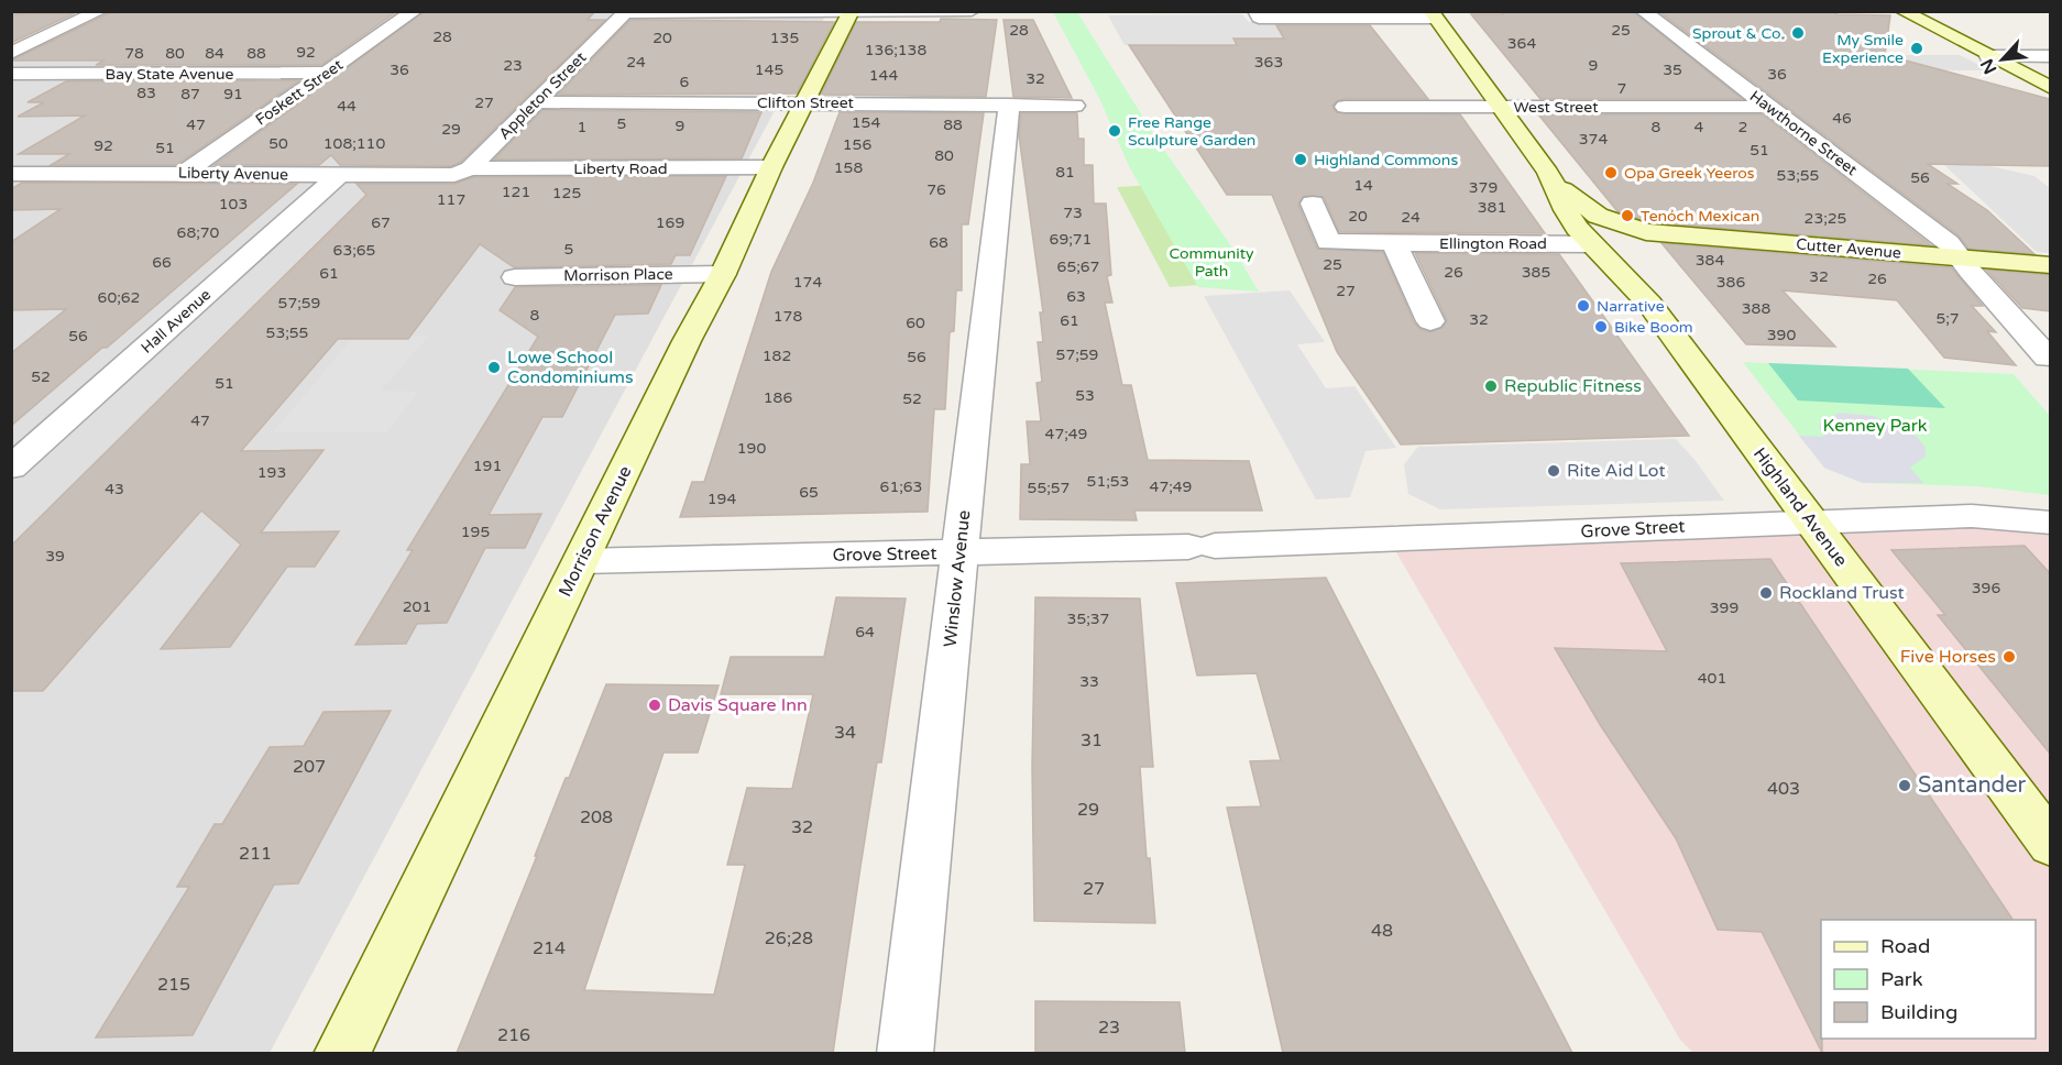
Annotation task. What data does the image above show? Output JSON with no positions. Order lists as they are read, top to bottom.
{
  "streets": {
    "main road": ["Cutter Avenue", "Highland Avenue", "Morrison Avenue"],
    "street": [
      "Bay State Avenue",
      "Foskett Street",
      "Appleton Street",
      "Clifton Street",
      "West Street",
      "Hawthorne Street",
      "Liberty Road",
      "Liberty Avenue",
      "Ellington Road",
      "Morrison Place",
      "Hall Avenue",
      "Grove Street",
      "Winslow Avenue"
    ]
  },
  "crossings": [
    ["Bay State Avenue", "Foskett Street"],
    ["Foskett Street", "Liberty Avenue"],
    ["Appleton Street", "Clifton Street"],
    ["Appleton Street", "Liberty Road"],
    ["Appleton Street", "Liberty Avenue"],
    ["Clifton Street", "Morrison Avenue"],
    ["Clifton Street", "Winslow Avenue"],
    ["West Street", "Hawthorne Street"],
    ["West Street", "Highland Avenue"],
    ["Hawthorne Street", "Cutter Avenue"],
    ["Liberty Road", "Liberty Avenue"],
    ["Liberty Road", "Morrison Avenue"],
    ["Liberty Avenue", "Hall Avenue"],
    ["Ellington Road", "Highland Avenue"],
    ["Cutter Avenue", "Highland Avenue"],
    ["Morrison Place", "Morrison Avenue"],
    ["Highland Avenue", "Grove Street"],
    ["Grove Street", "Morrison Avenue"],
    ["Grove Street", "Winslow Avenue"]
  ],
  "parks": ["Community Path", "Kenney Park"],
  "places": [
    "Sprout & Co.",
    "My Smile Experience",
    "Free Range Sculpture Garden",
    "Highland Commons",
    "Opa Greek Yeeros",
    "Tenóch Mexican",
    "Narrative",
    "Bike Boom",
    "Lowe School Condominiums",
    "Republic Fitness",
    "Rite Aid Lot",
    "Rockland Trust",
    "Five Horses",
    "Davis Square Inn",
    "Santander"
  ],
  "house_numbers": [
    "28",
    "25",
    "28",
    "20",
    "135",
    "364",
    "136;138",
    "92",
    "78",
    "80",
    "84",
    "88",
    "24",
    "363",
    "23",
    "9",
    "36",
    "145",
    "35",
    "36",
    "144",
    "32",
    "6",
    "7",
    "83",
    "87",
    "91",
    "27",
    "44",
    "46",
    "154",
    "5",
    "47",
    "88",
    "9",
    "1",
    "8",
    "4",
    "2",
    "29",
    "374",
    "50",
    "108;110",
    "156",
    "92",
    "51",
    "51",
    "80",
    "158",
    "81",
    "53;55",
    "56",
    "14",
    "379",
    "76",
    "121",
    "125",
    "117",
    "103",
    "381",
    "73",
    "20",
    "24",
    "23;25",
    "67",
    "169",
    "68;70",
    "69;71",
    "68",
    "5",
    "63;65",
    "384",
    "66",
    "25",
    "65;67",
    "26",
    "385",
    "61",
    "32",
    "26",
    "174",
    "386",
    "27",
    "63",
    "60;62",
    "57;59",
    "388",
    "8",
    "178",
    "5;7",
    "32",
    "61",
    "60",
    "53;55",
    "390",
    "56",
    "57;59",
    "182",
    "56",
    "52",
    "51",
    "53",
    "186",
    "52",
    "47",
    "47;49",
    "190",
    "191",
    "193",
    "51;53",
    "61;63",
    "47;49",
    "55;57",
    "43",
    "65",
    "194",
    "195",
    "39",
    "396",
    "201",
    "399",
    "35;37",
    "64",
    "401",
    "33",
    "34",
    "31",
    "207",
    "403",
    "29",
    "208",
    "32",
    "211",
    "27",
    "48",
    "26;28",
    "214",
    "215",
    "23",
    "216"
  ],
  "legend": ["Road", "Park", "Building"],
  "north": "bottom left"
}
